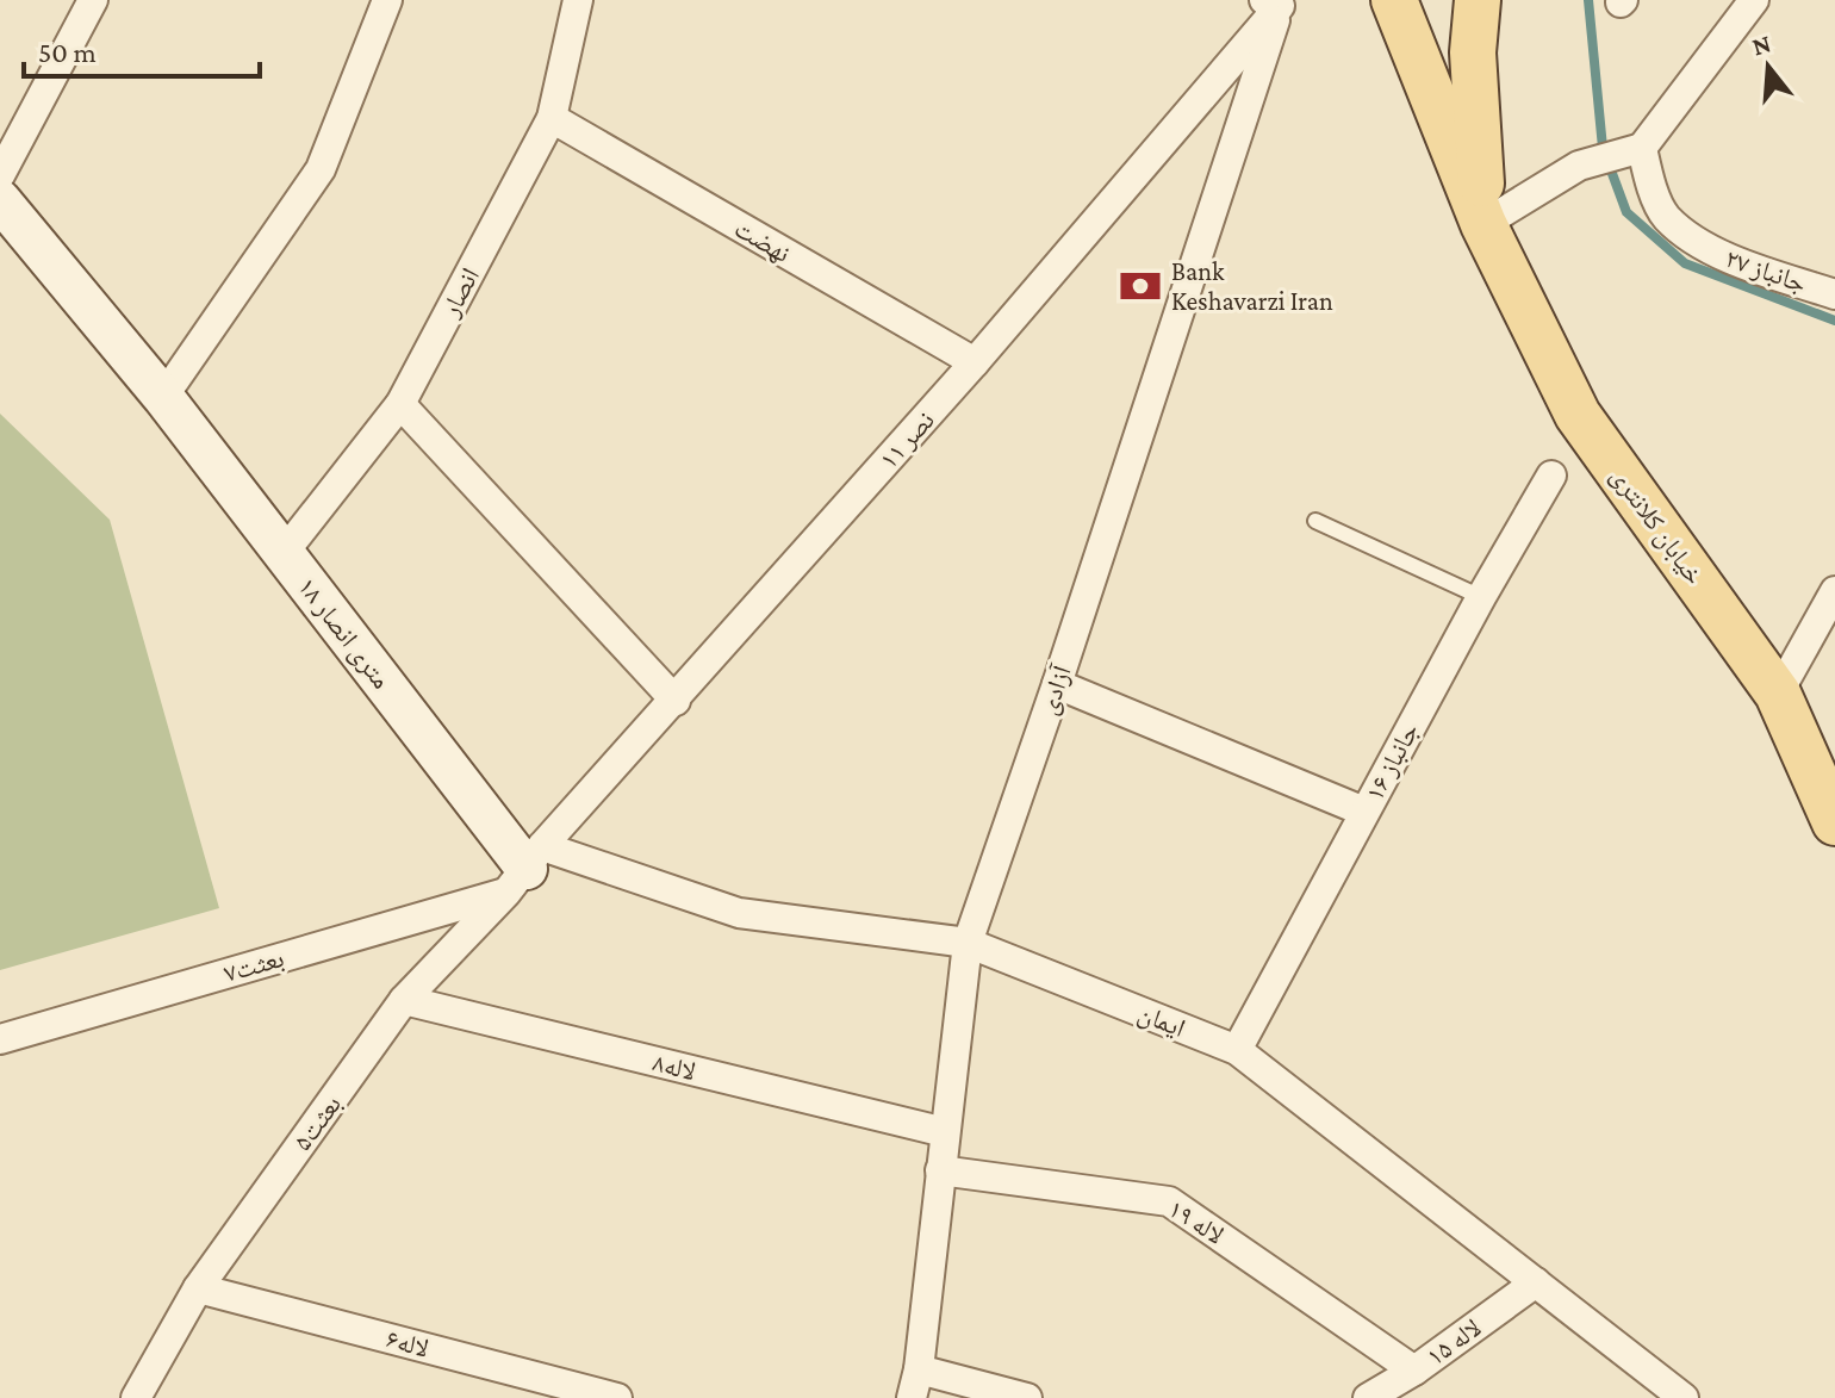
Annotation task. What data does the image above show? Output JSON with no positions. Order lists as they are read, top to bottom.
{
  "streets": {
    "main road": ["خیابان کلانتری"],
    "street": [
      "نهضت",
      "جانباز ۲۷",
      "انصار",
      "نصر ۱۱",
      "۱۸ متری انصار",
      "آزادی",
      "جانباز ۱۶",
      "بعثت۷",
      "ایمان",
      "لاله۸",
      "بعثت۵",
      "لاله ۱۹",
      "لاله ۱۵",
      "لاله۶"
    ]
  },
  "crossings": [
    ["نهضت", "انصار"],
    ["نهضت", "نصر ۱۱"],
    ["انصار", "۱۸ متری انصار"],
    ["نصر ۱۱", "۱۸ متری انصار"],
    ["نصر ۱۱", "آزادی"],
    ["نصر ۱۱", "بعثت۷"],
    ["نصر ۱۱", "ایمان"],
    ["نصر ۱۱", "بعثت۵"],
    ["۱۸ متری انصار", "بعثت۷"],
    ["۱۸ متری انصار", "ایمان"],
    ["۱۸ متری انصار", "بعثت۵"],
    ["آزادی", "ایمان"],
    ["آزادی", "لاله۸"],
    ["آزادی", "لاله ۱۹"],
    ["جانباز ۱۶", "ایمان"],
    ["بعثت۷", "ایمان"],
    ["بعثت۷", "بعثت۵"],
    ["ایمان", "بعثت۵"],
    ["ایمان", "لاله ۱۵"],
    ["لاله۸", "بعثت۵"],
    ["بعثت۵", "لاله۶"],
    ["لاله ۱۹", "لاله ۱۵"]
  ],
  "places": {
    "bank": ["Bank Keshavarzi Iran"]
  },
  "scale_bar": "50 m",
  "north": "top"
}
